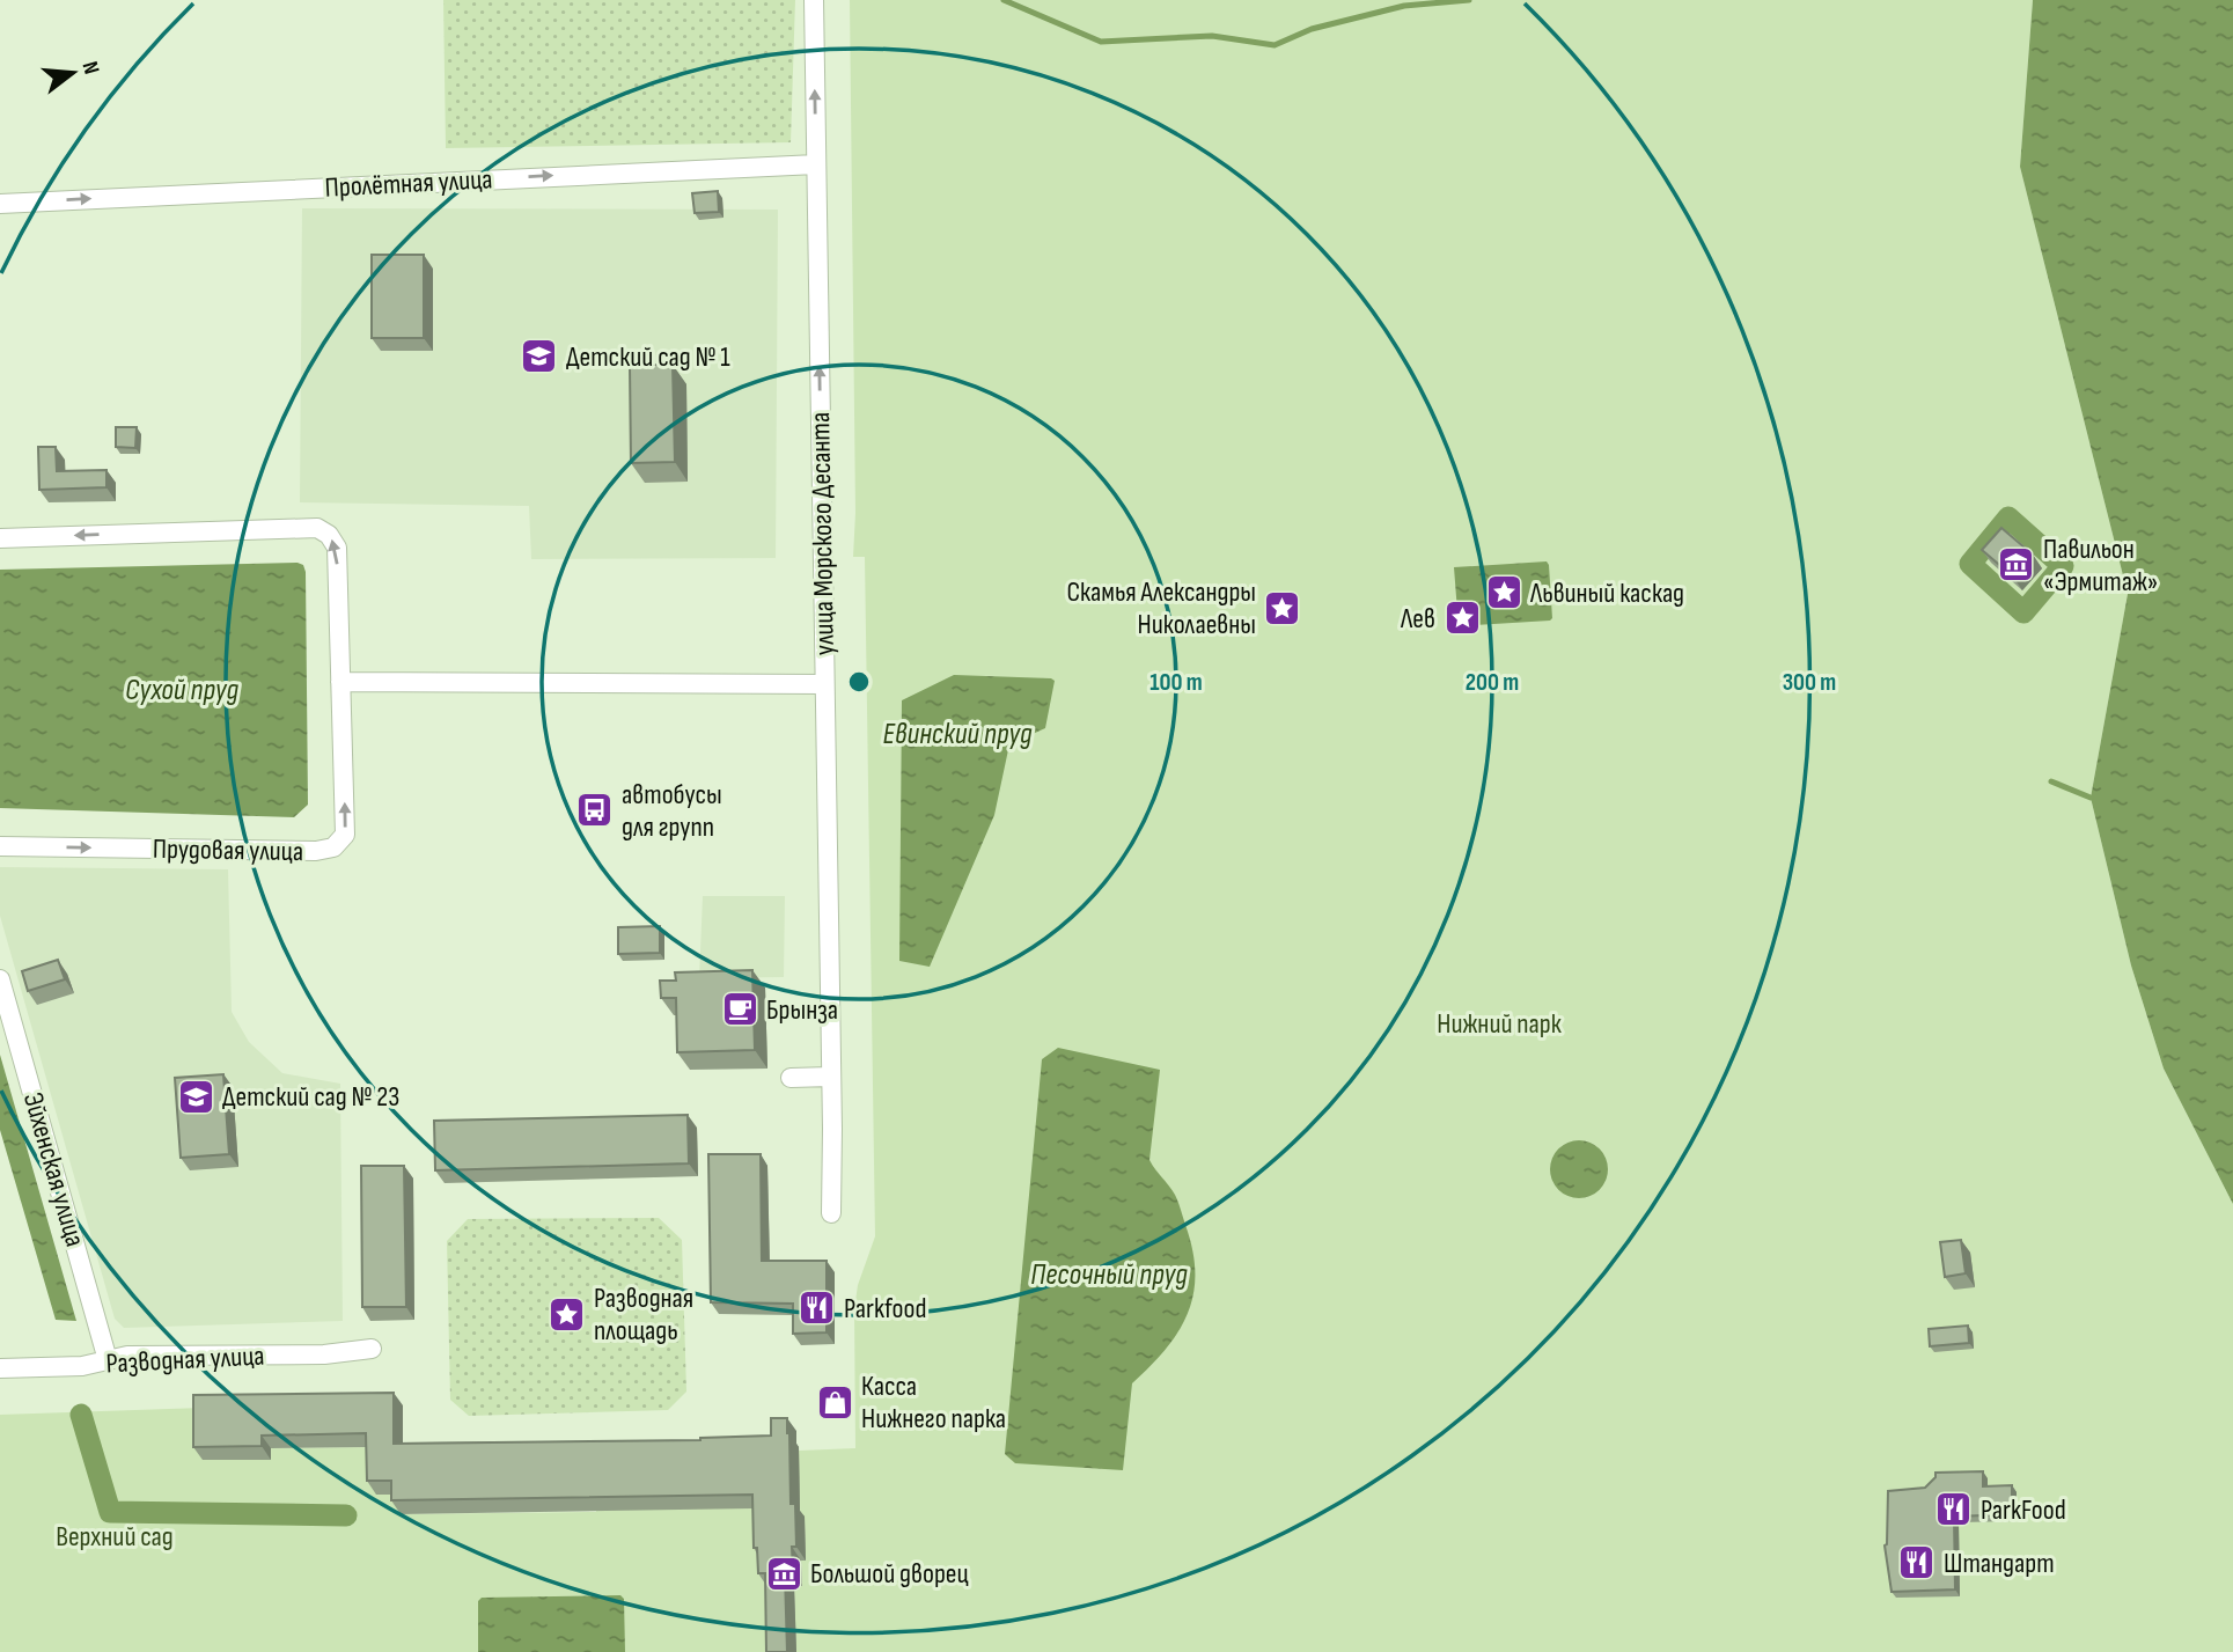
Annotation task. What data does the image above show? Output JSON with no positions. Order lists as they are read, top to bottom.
{
  "streets": {
    "street": [
      "Пролётная улица",
      "улица Морского Десанта",
      "Прудовая улица",
      "Эйхенская улица",
      "Разводная улица"
    ]
  },
  "crossings": [
    ["Пролётная улица", "улица Морского Десанта"],
    ["Эйхенская улица", "Разводная улица"]
  ],
  "one_way": ["Пролётная улица", "улица Морского Десанта"],
  "water": ["Сухой пруд", "Евинский пруд", "Песочный пруд"],
  "parks": ["Нижний парк", "Верхний сад"],
  "places": {
    "school or university": ["Детский сад № 1", "Детский сад № 23"],
    "museum": ["Павильон «Эрмитаж»", "Большой дворец"],
    "place": [
      "Львиный каскад",
      "Скамья Александры Николаевны",
      "Лев",
      "Разводная площадь"
    ],
    "bus stop": ["автобусы для групп"],
    "cafe": ["Брынза"],
    "restaurant": ["Parkfood", "ParkFood", "Штандарт"],
    "shop": ["Касса Нижнего парка"]
  },
  "north": "right",
  "rings": ["100 m", "200 m", "300 m"]
}
